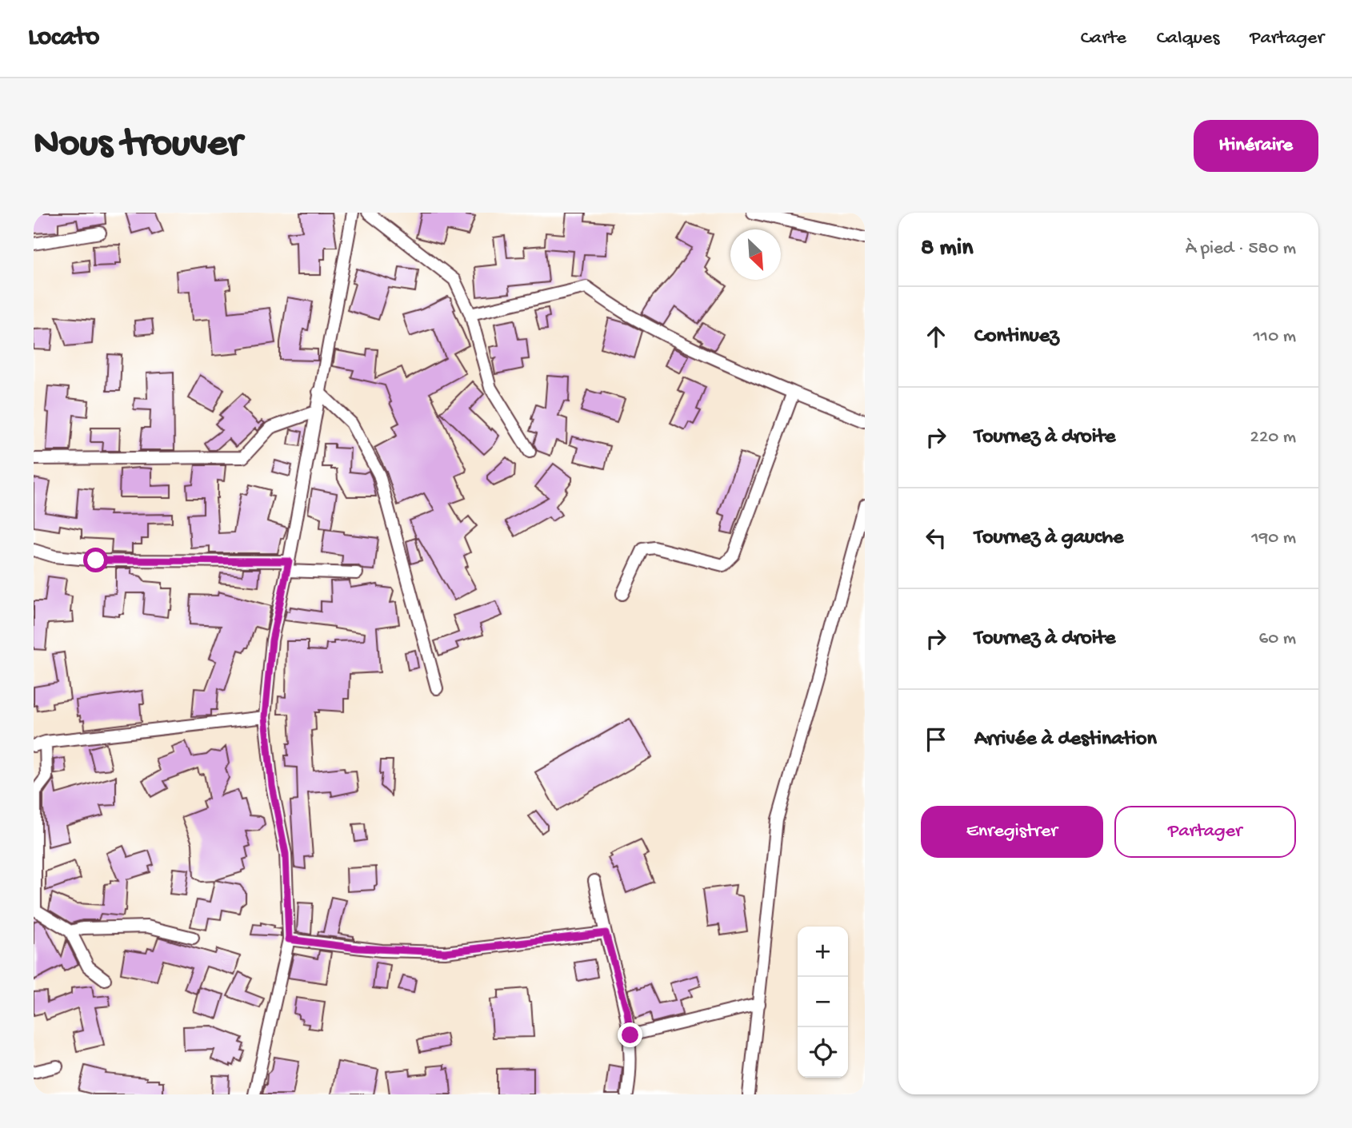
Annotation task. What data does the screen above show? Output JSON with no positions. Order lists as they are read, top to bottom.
{
  "north": "bottom right",
  "page": {
    "header": "Locato",
    "nav": ["Carte", "Calques", "Partager"],
    "buttons": [
      "Itinéraire",
      ["Enregistrer", "Partager"]
    ],
    "title": "Nous trouver",
    "heading": ["8 min", "À pied · 580 m"],
    "list": [
      ["Continuez", "110 m"],
      ["Tournez à droite", "220 m"],
      ["Tournez à gauche", "190 m"],
      ["Tournez à droite", "60 m"],
      "Arrivée à destination"
    ],
    "map_buttons": ["+", "−"]
  }
}
